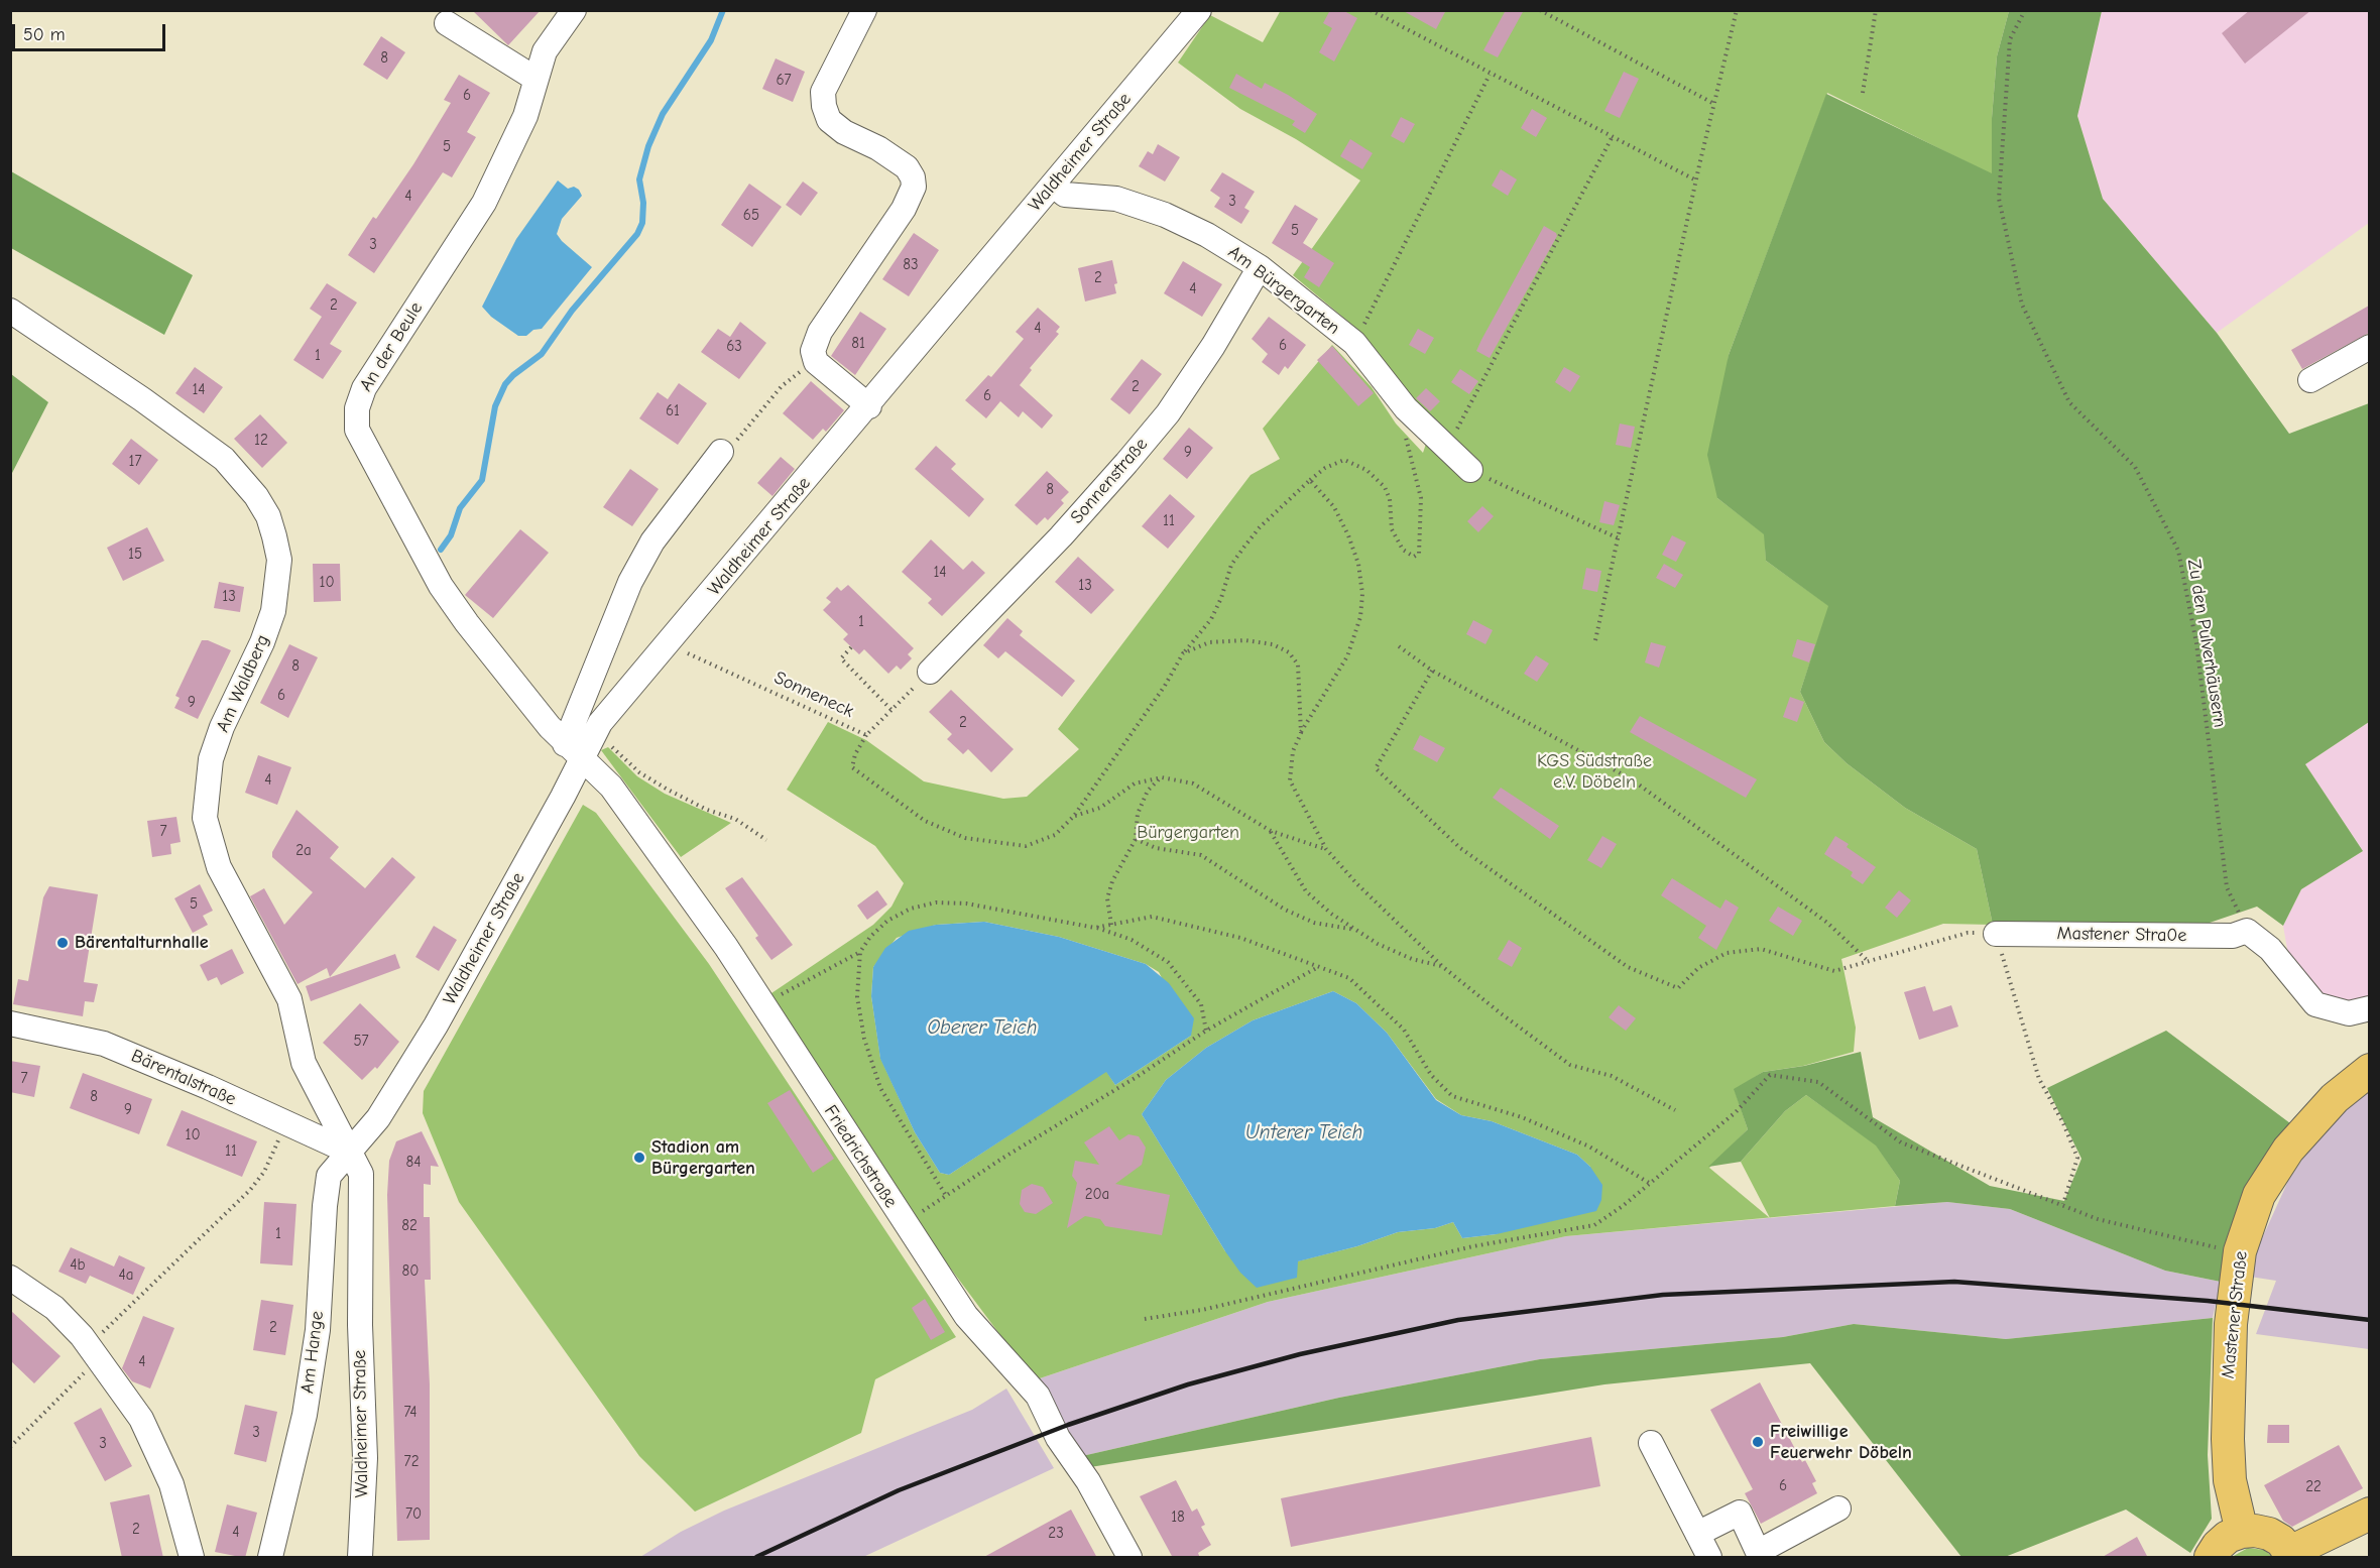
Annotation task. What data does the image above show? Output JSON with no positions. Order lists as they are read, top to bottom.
{
  "streets": {
    "main road": ["Mastener Straße"],
    "street": [
      "Waldheimer Straße",
      "Am Bürgergarten",
      "An der Beule",
      "Sonnenstraße",
      "Am Waldberg",
      "Mastener Stra0e",
      "Bärentalstraße",
      "Friedrichstraße",
      "Am Hange"
    ],
    "path": ["Zu den Pulverhäusern", "Sonneneck"]
  },
  "crossings": [
    ["Waldheimer Straße", "Am Bürgergarten"],
    ["Waldheimer Straße", "An der Beule"],
    ["Waldheimer Straße", "Am Waldberg"],
    ["Waldheimer Straße", "Sonneneck"],
    ["Waldheimer Straße", "Bärentalstraße"],
    ["Waldheimer Straße", "Friedrichstraße"],
    ["Waldheimer Straße", "Am Hange"],
    ["Am Bürgergarten", "Sonnenstraße"],
    ["An der Beule", "Friedrichstraße"],
    ["Sonnenstraße", "Sonneneck"],
    ["Zu den Pulverhäusern", "Mastener Stra0e"],
    ["Am Waldberg", "Bärentalstraße"],
    ["Am Waldberg", "Am Hange"],
    ["Bärentalstraße", "Am Hange"]
  ],
  "water": ["Oberer Teich", "Unterer Teich"],
  "parks": ["KGS Südstraße e.V. Döbeln", "Bürgergarten"],
  "places": ["Bärentalturnhalle", "Stadion am Bürgergarten", "Freiwillige Feuerwehr Döbeln"],
  "house_numbers": [
    "8",
    "67",
    "6",
    "5",
    "4",
    "3",
    "65",
    "5",
    "3",
    "83",
    "2",
    "4",
    "2",
    "4",
    "81",
    "6",
    "63",
    "1",
    "2",
    "14",
    "6",
    "61",
    "12",
    "9",
    "17",
    "8",
    "11",
    "15",
    "14",
    "10",
    "13",
    "13",
    "1",
    "8",
    "6",
    "9",
    "2",
    "4",
    "7",
    "2a",
    "5",
    "57",
    "7",
    "8",
    "9",
    "10",
    "11",
    "84",
    "20a",
    "82",
    "1",
    "4b",
    "80",
    "4a",
    "2",
    "4",
    "74",
    "3",
    "3",
    "72",
    "6",
    "22",
    "70",
    "18",
    "2",
    "4",
    "23"
  ],
  "scale_bar": "50 m"
}
